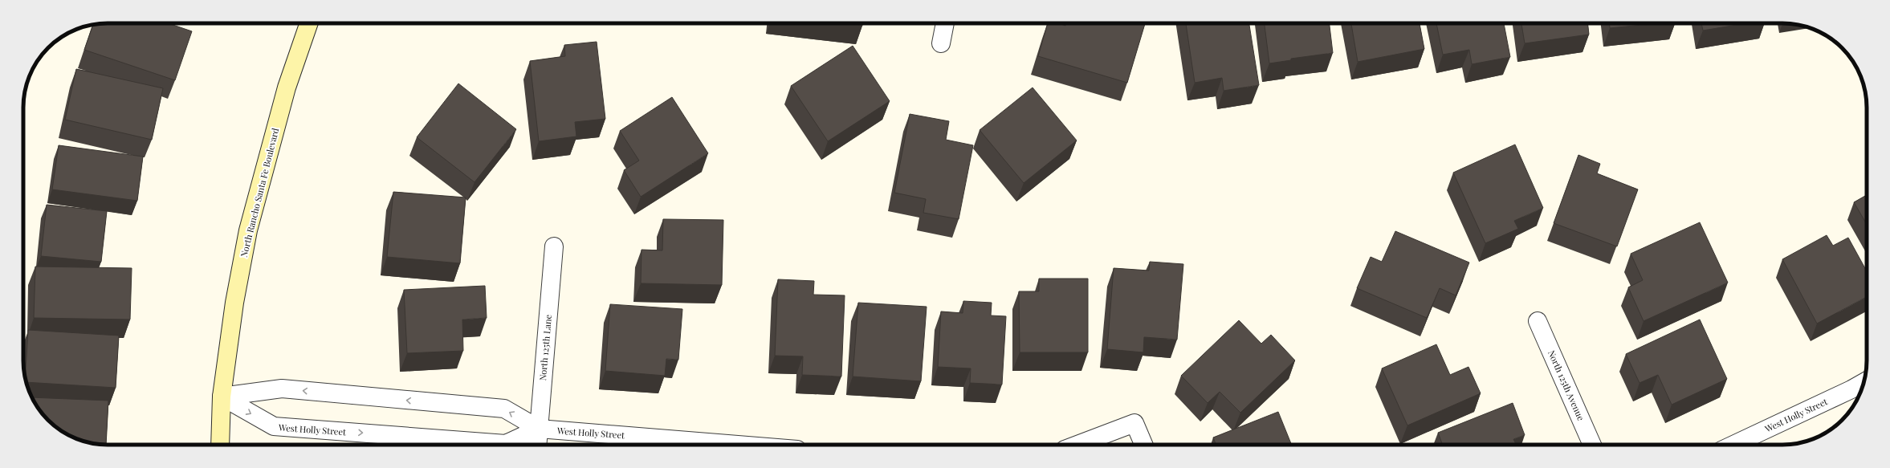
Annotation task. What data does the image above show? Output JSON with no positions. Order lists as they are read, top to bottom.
{
  "streets": {
    "street": [
      "North Rancho Santa Fe Boulevard",
      "North 125th Lane",
      "North 125th Avenue",
      "West Holly Street"
    ]
  },
  "crossings": [
    ["North Rancho Santa Fe Boulevard", "West Holly Street"],
    ["North 125th Lane", "West Holly Street"]
  ]
}
